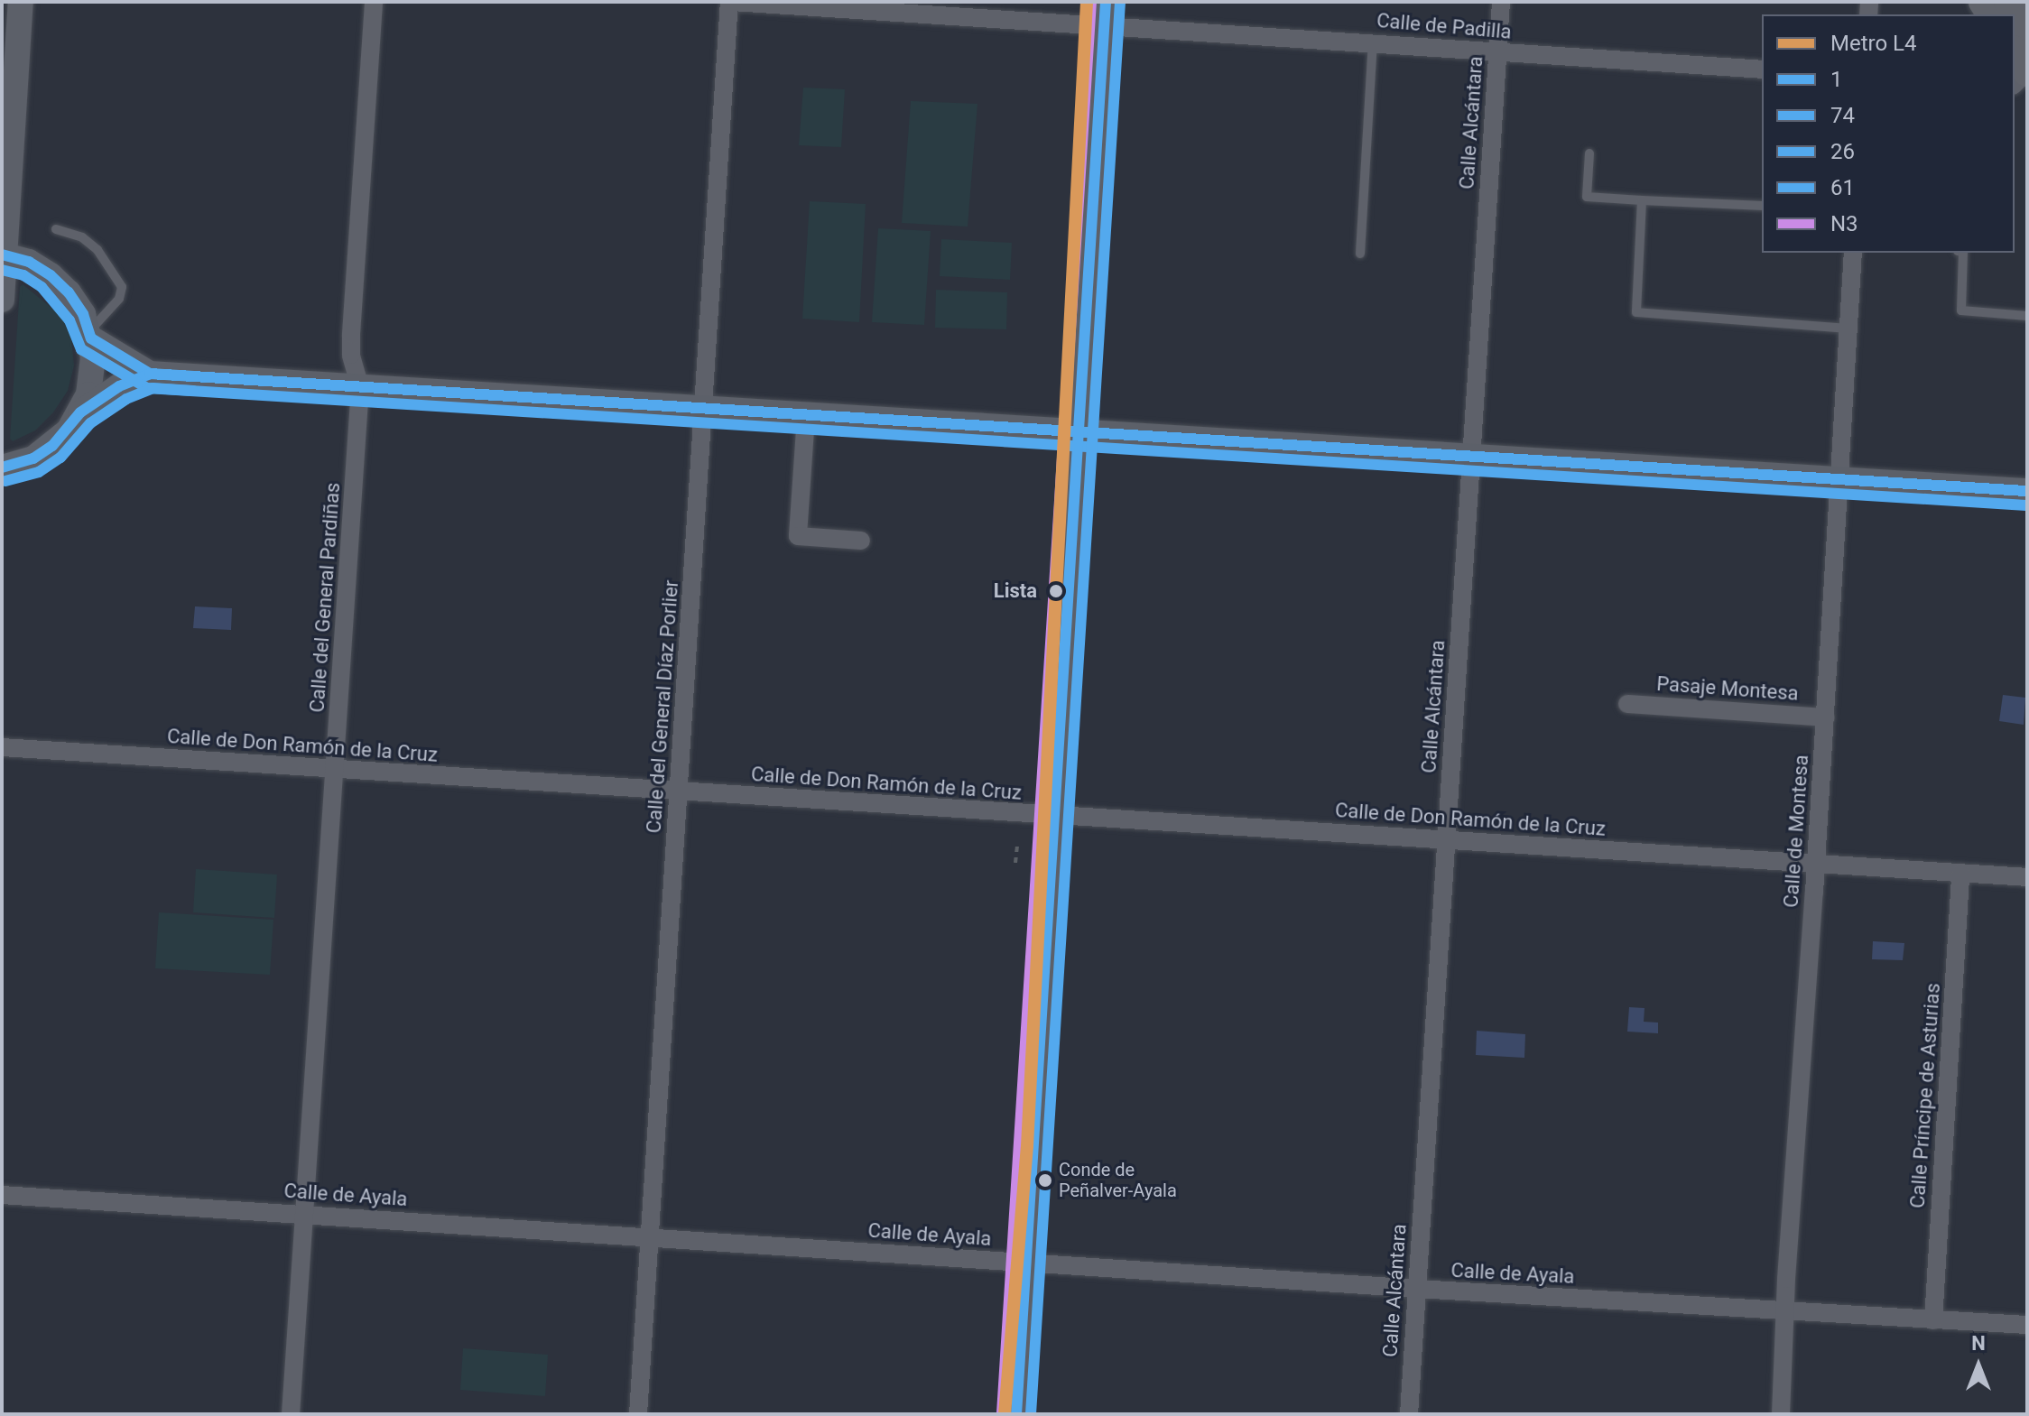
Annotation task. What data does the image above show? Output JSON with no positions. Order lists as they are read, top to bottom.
{
  "streets": {
    "street": [
      "Calle de Padilla",
      "Calle Alcántara",
      "Calle del General Pardiñas",
      "Pasaje Montesa",
      "Calle del General Díaz Porlier",
      "Calle de Don Ramón de la Cruz",
      "Calle de Montesa",
      "Calle Príncipe de Asturias",
      "Calle de Ayala"
    ]
  },
  "crossings": [
    ["Calle de Padilla", "Calle Alcántara"],
    ["Calle de Padilla", "Calle del General Díaz Porlier"],
    ["Calle Alcántara", "Calle de Don Ramón de la Cruz"],
    ["Calle Alcántara", "Calle de Ayala"],
    ["Calle del General Pardiñas", "Calle de Don Ramón de la Cruz"],
    ["Calle del General Pardiñas", "Calle de Ayala"],
    ["Pasaje Montesa", "Calle de Montesa"],
    ["Calle del General Díaz Porlier", "Calle de Don Ramón de la Cruz"],
    ["Calle del General Díaz Porlier", "Calle de Ayala"],
    ["Calle de Don Ramón de la Cruz", "Calle de Montesa"],
    ["Calle de Don Ramón de la Cruz", "Calle Príncipe de Asturias"],
    ["Calle de Montesa", "Calle de Ayala"],
    ["Calle Príncipe de Asturias", "Calle de Ayala"]
  ],
  "places": ["Lista", "Conde de Peñalver-Ayala"],
  "lines": [
    "metro line L4",
    "transit line 26",
    "transit line N3",
    "transit line 61",
    "transit line 1",
    "transit line 74"
  ],
  "legend": [
    "Metro L4",
    "1",
    "74",
    "26",
    "61",
    "N3"
  ],
  "north": "top"
}
